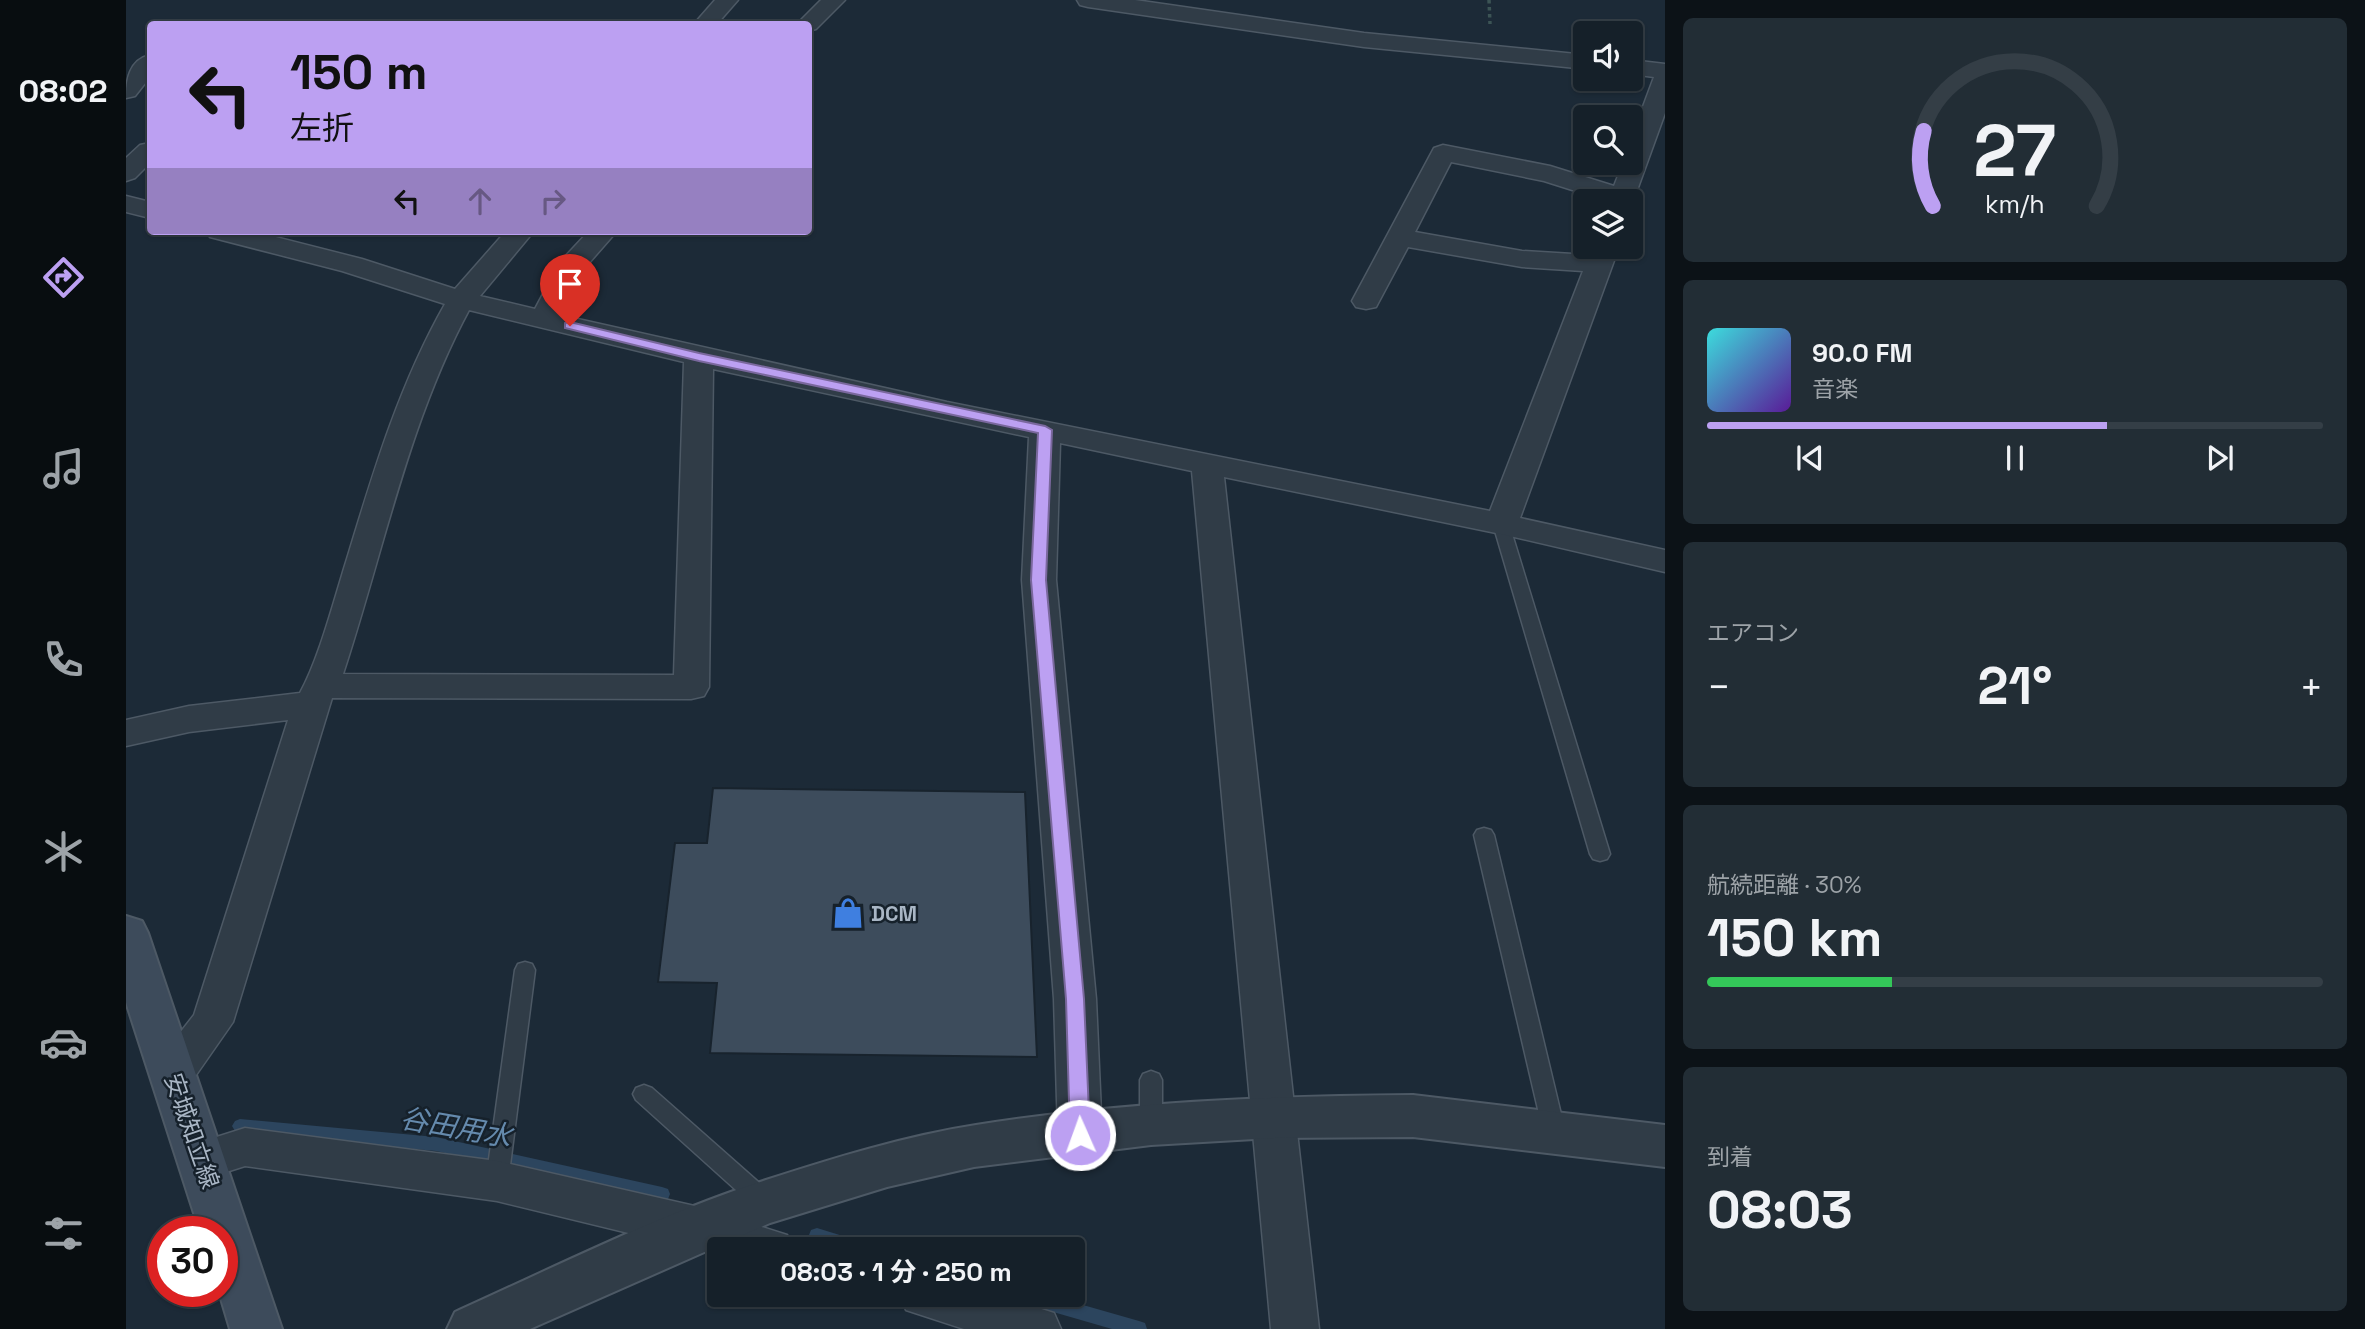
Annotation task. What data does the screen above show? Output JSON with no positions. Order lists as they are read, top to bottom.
{
  "streets": {
    "main road": ["安城知立線"]
  },
  "water": ["谷田用水"],
  "places": {
    "shop": ["DCM"]
  },
  "page": {
    "tabs": "08:02",
    "turn": ["150 m", "左折"],
    "song": ["90.0 FM", "音楽"],
    "tile": [
      "エアコン",
      ["航続距離 · 30%", "150 km"],
      ["到着", "08:03"]
    ],
    "heat": ["−", "21°", "+"],
    "limit": "30",
    "trip": "08:03 · 1 分 · 250 m",
    "gauge": ["27", "km/h"]
  }
}
